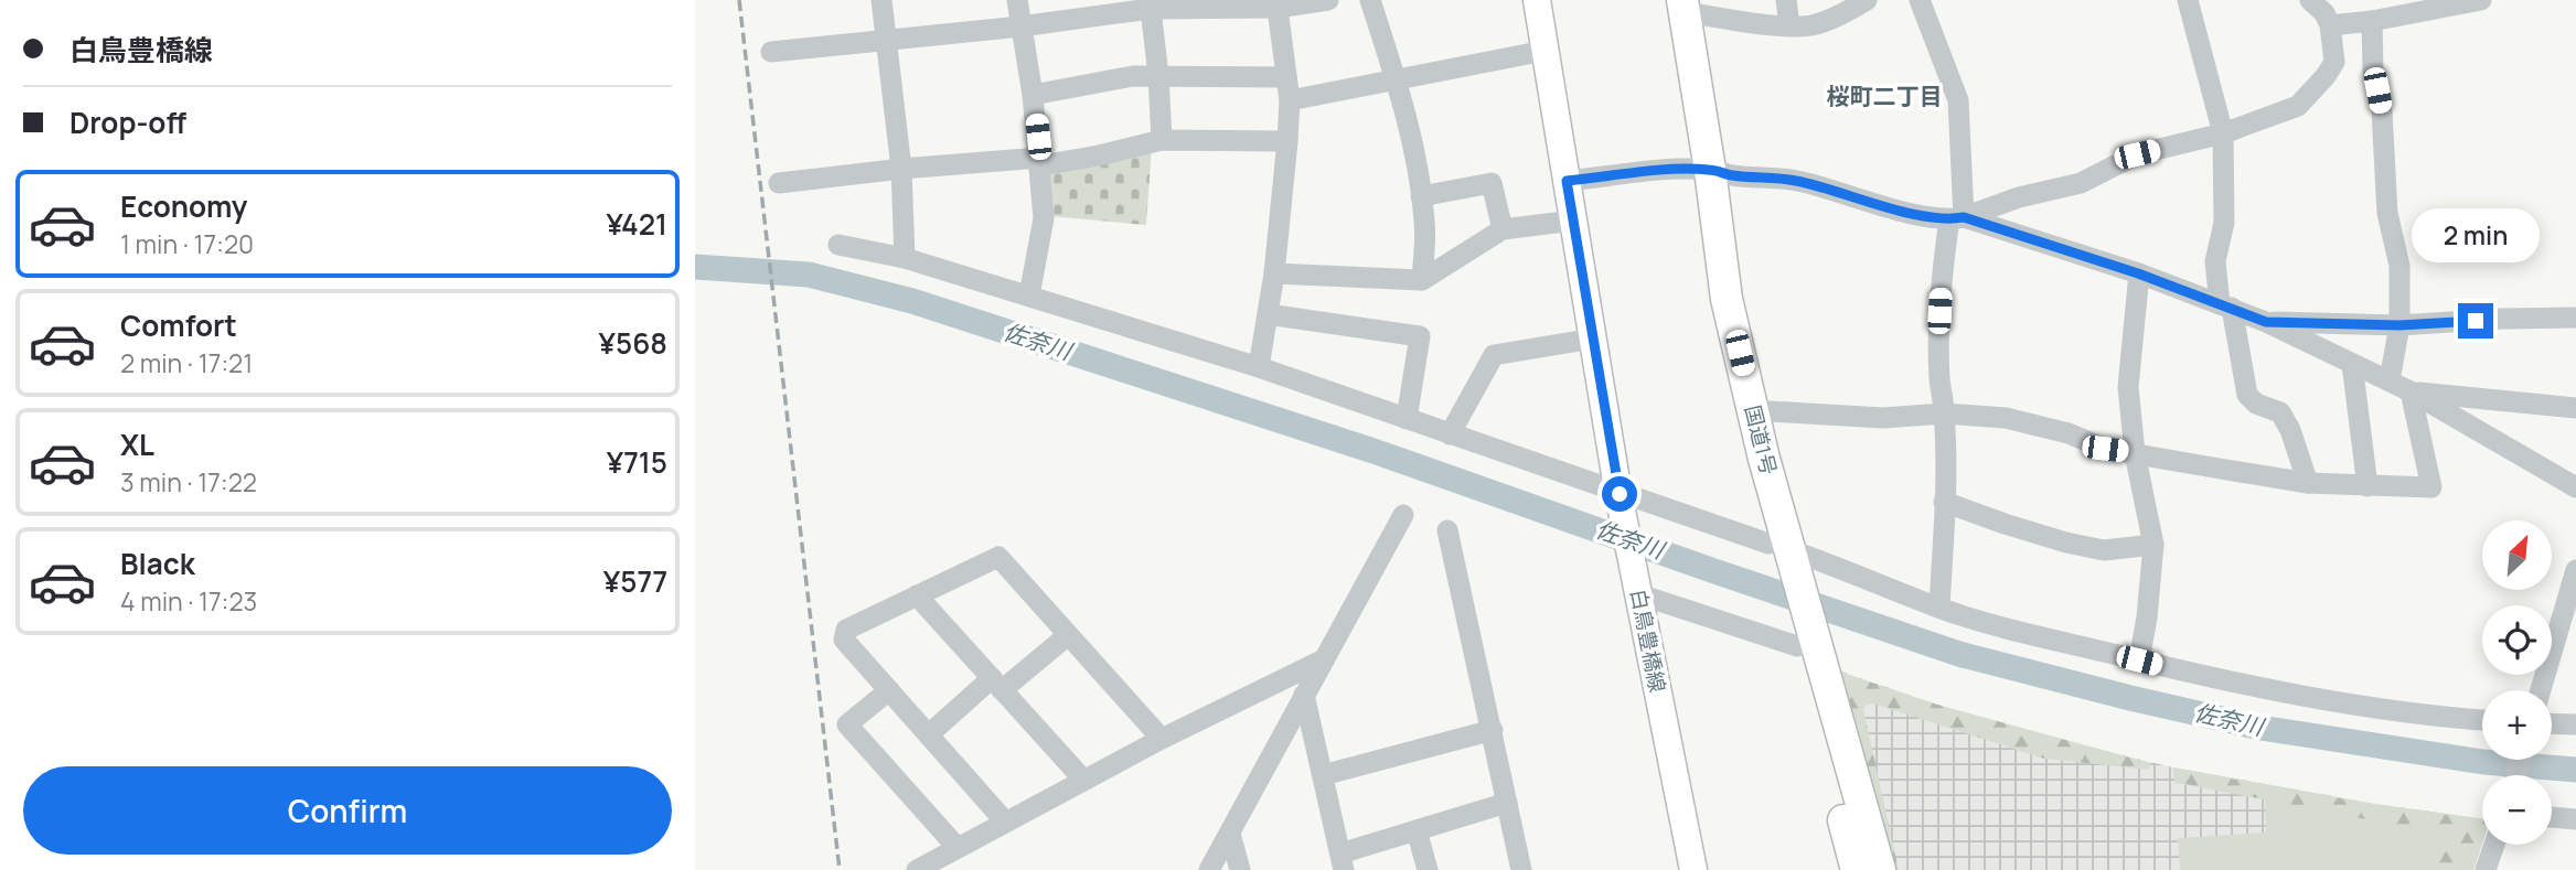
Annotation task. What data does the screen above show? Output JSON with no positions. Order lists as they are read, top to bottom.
{
  "streets": {
    "highway": ["国道1号"],
    "main road": ["白鳥豊橋線"]
  },
  "districts": ["桜町二丁目"],
  "water": ["佐奈川"],
  "north": "top right",
  "page": {
    "banner": ["白鳥豊橋線", "Drop-off"],
    "list": [
      {
        "name": "Economy",
        "note": "1 min · 17:20",
        "value": "¥421"
      },
      {
        "name": "Comfort",
        "note": "2 min · 17:21",
        "value": "¥568"
      },
      {
        "name": "XL",
        "note": "3 min · 17:22",
        "value": "¥715"
      },
      {
        "name": "Black",
        "note": "4 min · 17:23",
        "value": "¥577"
      }
    ],
    "bubble": "2 min",
    "map_buttons": ["+", "−"],
    "buttons": "Confirm"
  }
}
